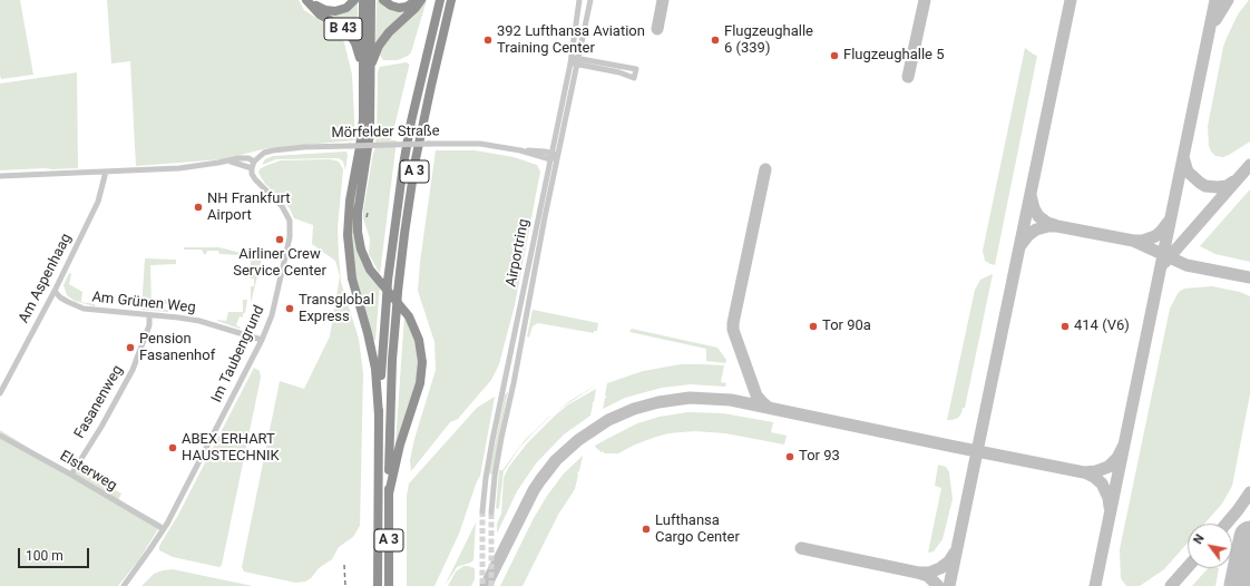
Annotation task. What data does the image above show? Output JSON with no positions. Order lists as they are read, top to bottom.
{
  "streets": {
    "highway": ["B 43", "A 3"],
    "street": [
      "Mörfelder Straße",
      "Airportring",
      "Am Aspenhaag",
      "Am Grünen Weg",
      "Im Taubengrund",
      "Fasanenweg",
      "Elsterweg"
    ]
  },
  "crossings": [
    ["B 43", "A 3"],
    ["Mörfelder Straße", "Airportring"],
    ["Am Aspenhaag", "Am Grünen Weg"],
    ["Am Grünen Weg", "Im Taubengrund"],
    ["Am Grünen Weg", "Fasanenweg"],
    ["Im Taubengrund", "Elsterweg"],
    ["Fasanenweg", "Elsterweg"]
  ],
  "places": [
    "392 Lufthansa Aviation Training Center",
    "Flugzeughalle 6 (339)",
    "Flugzeughalle 5",
    "NH Frankfurt Airport",
    "Airliner Crew Service Center",
    "Transglobal Express",
    "Tor 90a",
    "414 (V6)",
    "Pension Fasanenhof",
    "ABEX ERHART HAUSTECHNIK",
    "Tor 93",
    "Lufthansa Cargo Center"
  ],
  "scale_bar": "100 m",
  "north": "top left"
}
